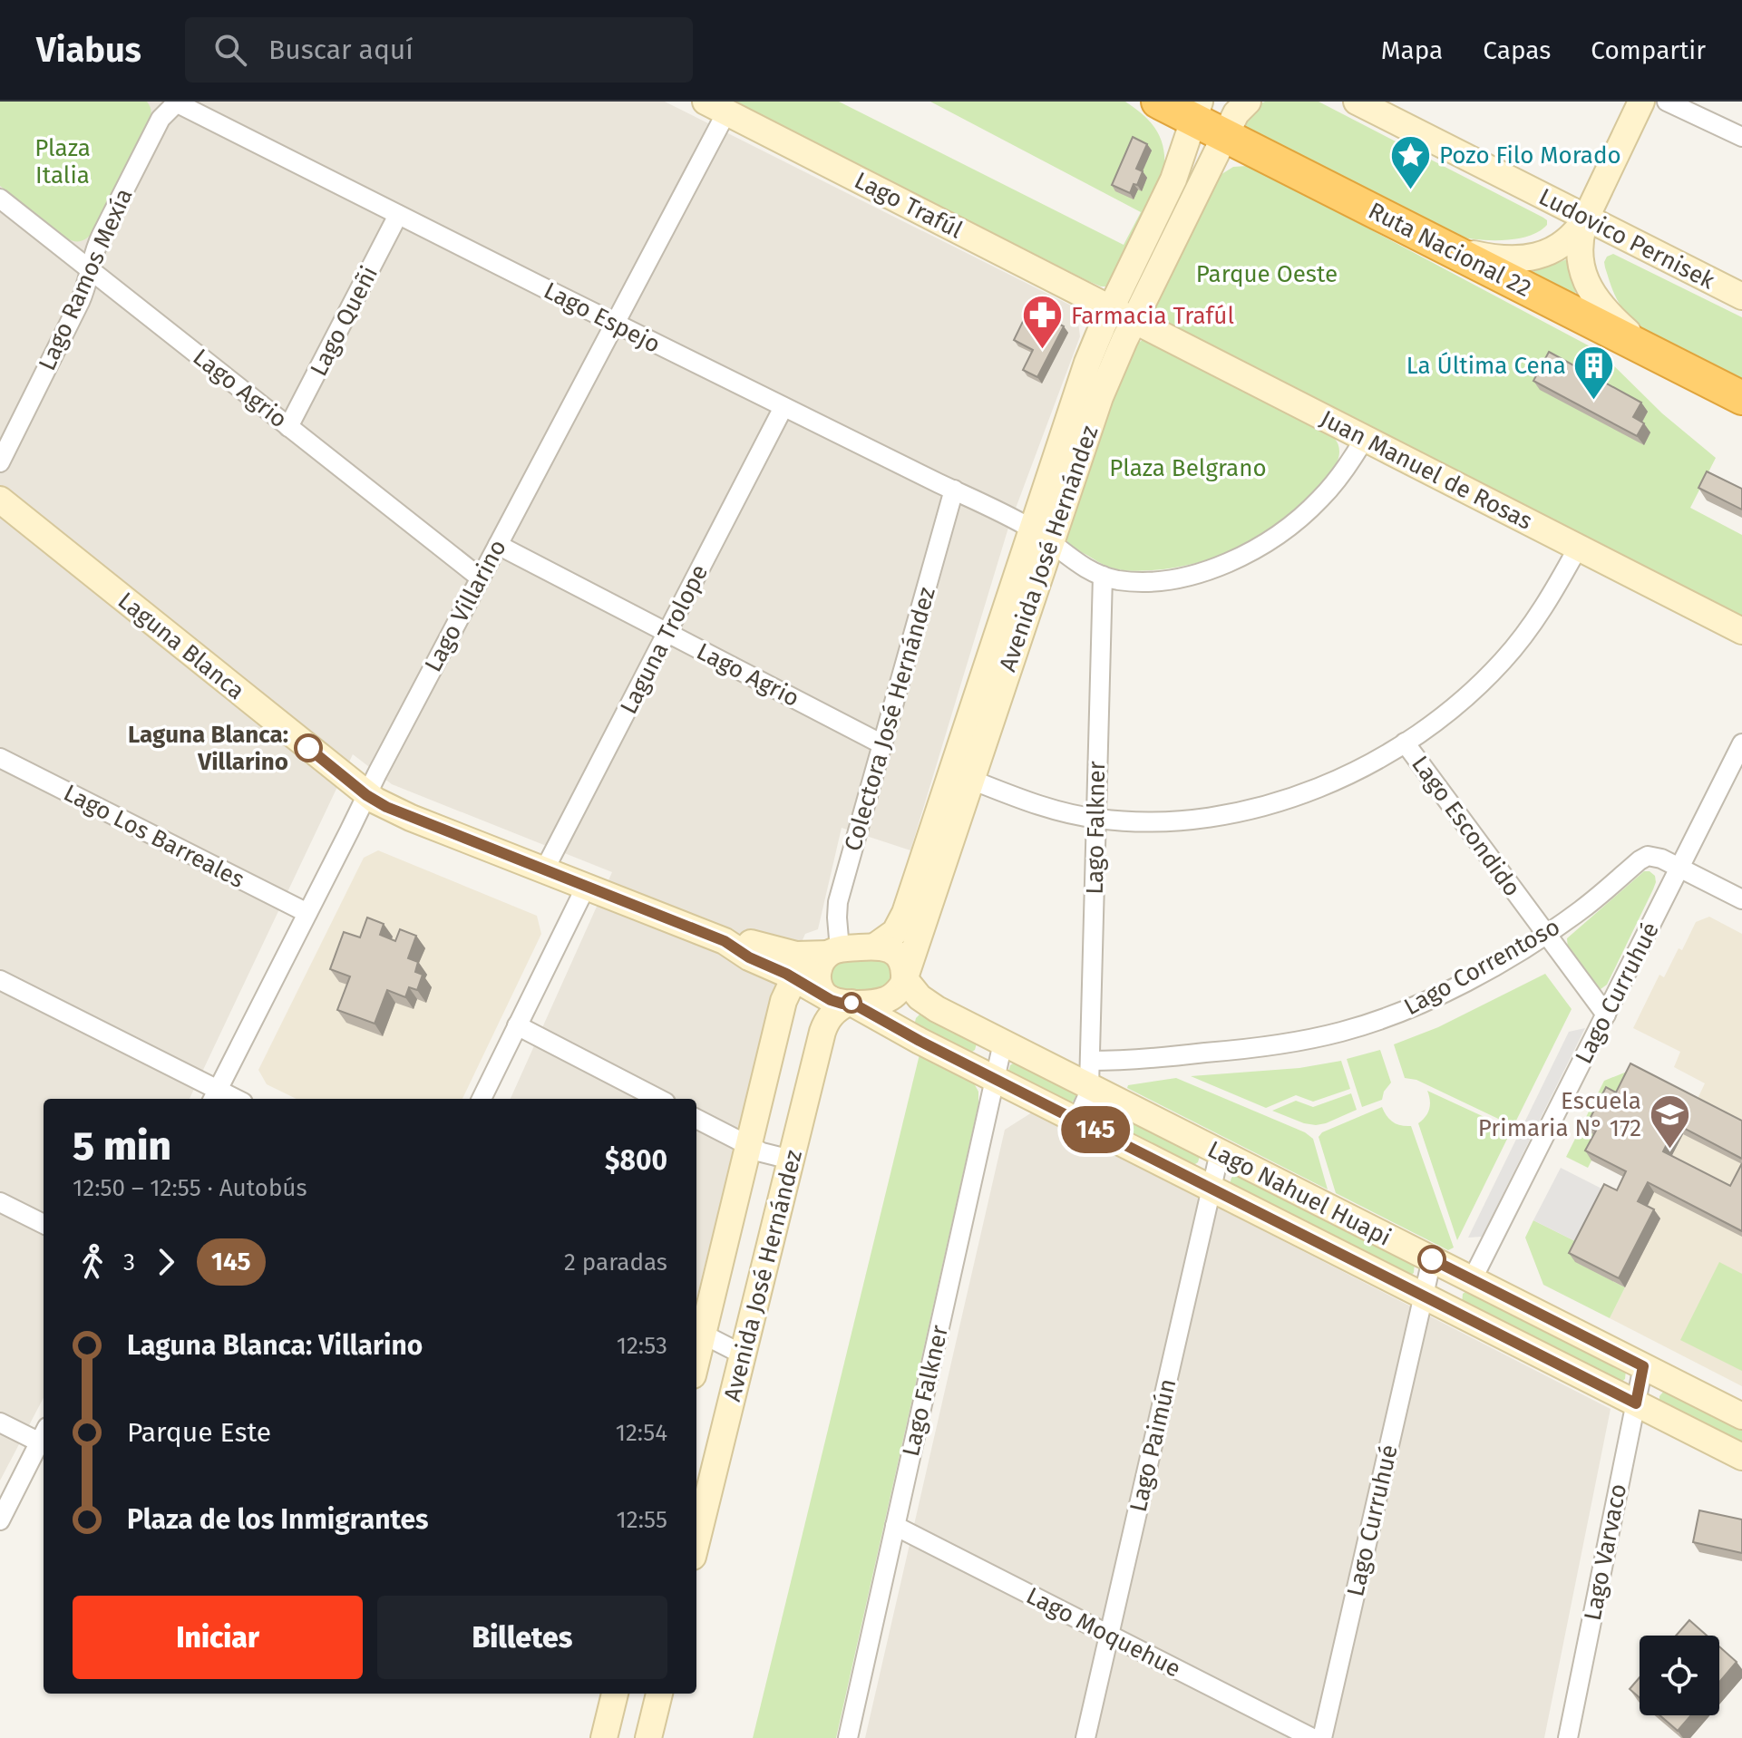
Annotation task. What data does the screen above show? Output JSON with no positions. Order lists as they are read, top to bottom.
{
  "streets": {
    "highway": ["Ruta Nacional 22"],
    "main road": [
      "Lago Trafúl",
      "Ludovico Pernisek",
      "Juan Manuel de Rosas",
      "Avenida José Hernández",
      "Laguna Blanca",
      "Lago Nahuel Huapi"
    ],
    "street": [
      "Lago Ramos Mexía",
      "Lago Espejo",
      "Lago Queñi",
      "Lago Agrio",
      "Lago Villarino",
      "Laguna Trolope",
      "Colectora José Hernández",
      "Lago Escondido",
      "Lago Falkner",
      "Lago Los Barreales",
      "Lago Correntoso",
      "Lago Curruhué",
      "Lago Paimún",
      "Lago Varvaco",
      "Lago Moquehue"
    ]
  },
  "crossings": [
    ["Lago Trafúl", "Juan Manuel de Rosas"],
    ["Lago Trafúl", "Avenida José Hernández"],
    ["Lago Trafúl", "Lago Villarino"],
    ["Ruta Nacional 22", "Avenida José Hernández"],
    ["Lago Ramos Mexía", "Lago Espejo"],
    ["Lago Ramos Mexía", "Lago Agrio"],
    ["Lago Espejo", "Lago Queñi"],
    ["Lago Espejo", "Avenida José Hernández"],
    ["Lago Espejo", "Lago Villarino"],
    ["Lago Espejo", "Laguna Trolope"],
    ["Lago Espejo", "Colectora José Hernández"],
    ["Lago Espejo", "Lago Falkner"],
    ["Lago Queñi", "Lago Agrio"],
    ["Lago Agrio", "Lago Villarino"],
    ["Lago Agrio", "Laguna Trolope"],
    ["Lago Agrio", "Colectora José Hernández"],
    ["Juan Manuel de Rosas", "Avenida José Hernández"],
    ["Avenida José Hernández", "Laguna Blanca"],
    ["Avenida José Hernández", "Colectora José Hernández"],
    ["Avenida José Hernández", "Lago Nahuel Huapi"],
    ["Lago Villarino", "Laguna Blanca"],
    ["Lago Villarino", "Lago Los Barreales"],
    ["Laguna Trolope", "Laguna Blanca"],
    ["Laguna Blanca", "Colectora José Hernández"],
    ["Laguna Blanca", "Lago Nahuel Huapi"],
    ["Colectora José Hernández", "Lago Nahuel Huapi"],
    ["Lago Escondido", "Lago Correntoso"],
    ["Lago Escondido", "Lago Curruhué"],
    ["Lago Falkner", "Lago Correntoso"],
    ["Lago Falkner", "Lago Nahuel Huapi"],
    ["Lago Falkner", "Lago Moquehue"],
    ["Lago Correntoso", "Lago Curruhué"],
    ["Lago Correntoso", "Lago Nahuel Huapi"],
    ["Lago Curruhué", "Lago Nahuel Huapi"],
    ["Lago Nahuel Huapi", "Lago Paimún"],
    ["Lago Nahuel Huapi", "Lago Varvaco"],
    ["Lago Paimún", "Lago Moquehue"]
  ],
  "parks": ["Plaza Italia", "Parque Oeste", "Plaza Belgrano"],
  "places": {
    "place": ["Pozo Filo Morado"],
    "pharmacy": ["Farmacia Trafúl"],
    "building": ["La Última Cena"],
    "other": ["Laguna Blanca: Villarino"],
    "school or university": ["Escuela Primaria N° 172"]
  },
  "lines": ["bus line 145"],
  "page": {
    "header": "Viabus",
    "search": "Buscar aquí",
    "nav": ["Mapa", "Capas", "Compartir"],
    "on_map": "145",
    "heading": ["5 min", "12:50 – 12:55 · Autobús", "$800"],
    "legs": ["3", "145", "2 paradas"],
    "list": [
      {
        "name": "Laguna Blanca: Villarino",
        "value": "12:53"
      },
      {
        "name": "Parque Este",
        "value": "12:54"
      },
      {
        "name": "Plaza de los Inmigrantes",
        "value": "12:55"
      }
    ],
    "buttons": ["Iniciar", "Billetes"]
  }
}
